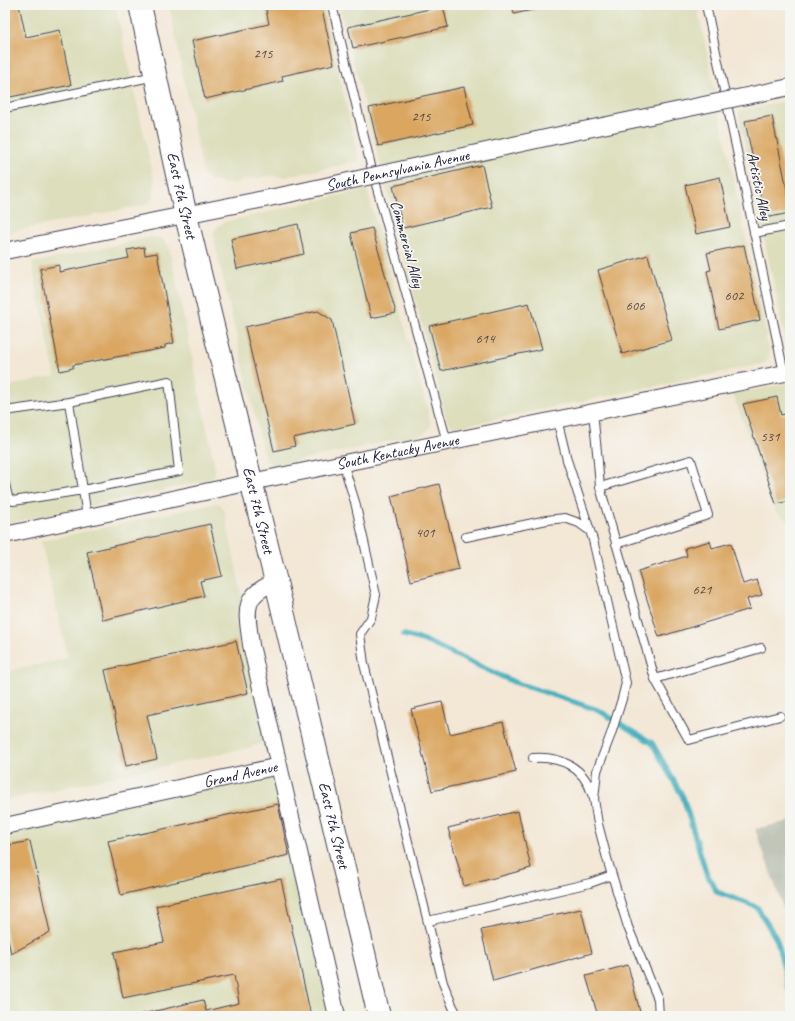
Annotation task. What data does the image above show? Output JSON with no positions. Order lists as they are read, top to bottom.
{
  "streets": {
    "main road": ["East 7th Street"],
    "street": ["South Pennsylvania Avenue", "South Kentucky Avenue", "Grand Avenue"],
    "lane": ["Artistic Alley", "Commercial Alley"]
  },
  "crossings": [
    ["South Pennsylvania Avenue", "East 7th Street"],
    ["Artistic Alley", "South Kentucky Avenue"],
    ["East 7th Street", "South Kentucky Avenue"],
    ["East 7th Street", "Grand Avenue"],
    ["Commercial Alley", "South Kentucky Avenue"]
  ],
  "house_numbers": [
    "215",
    "215",
    "602",
    "606",
    "614",
    "531",
    "401",
    "621"
  ]
}
